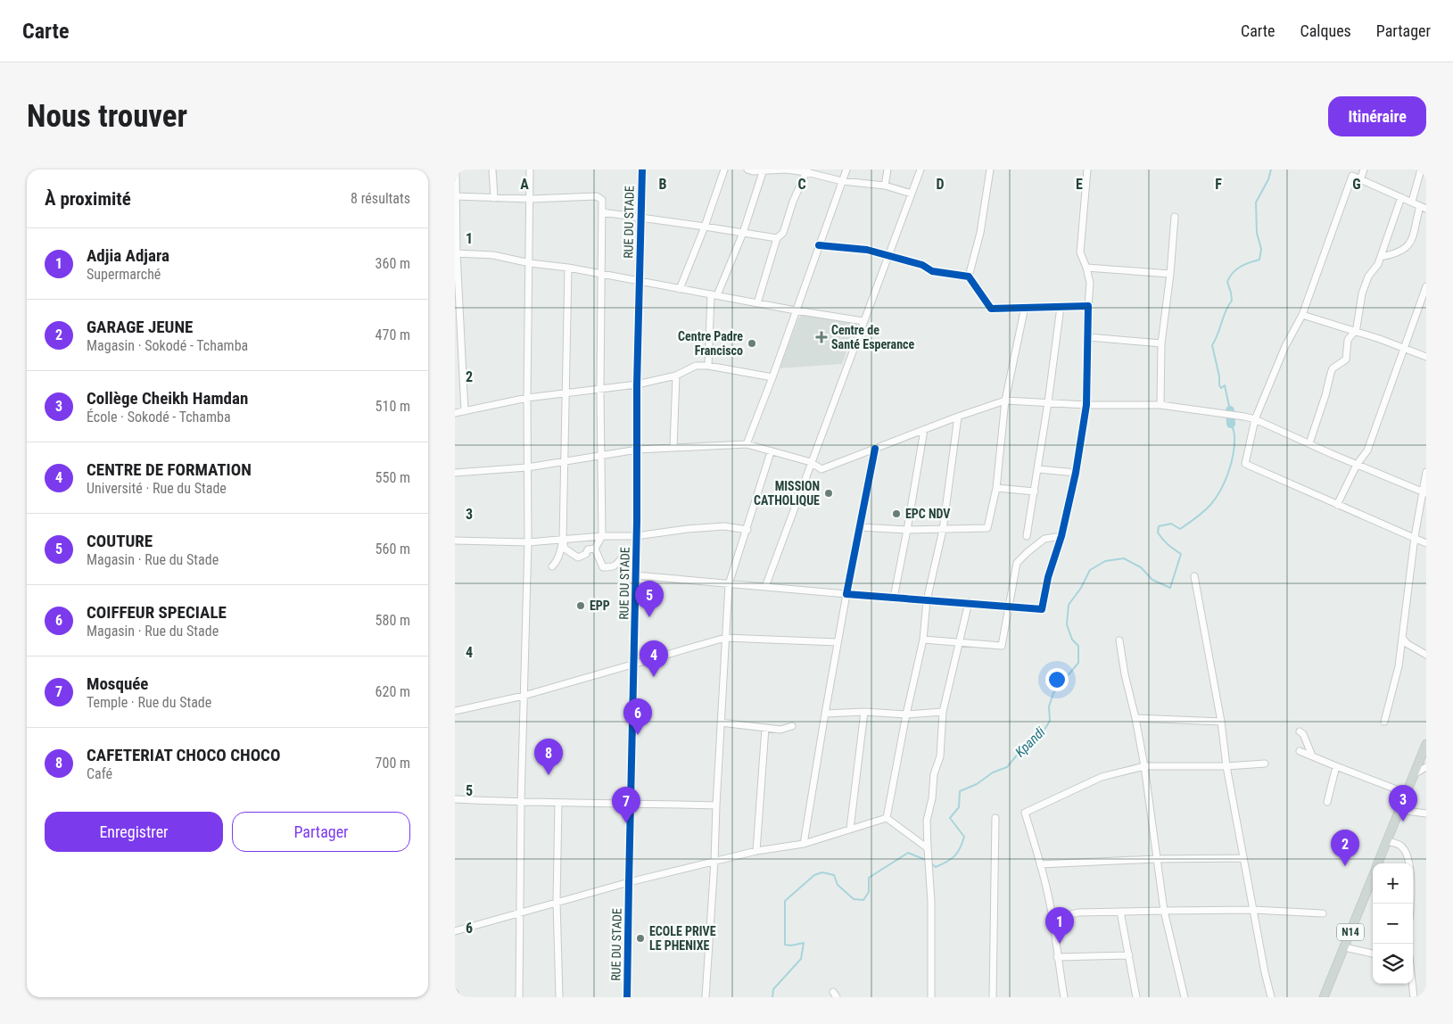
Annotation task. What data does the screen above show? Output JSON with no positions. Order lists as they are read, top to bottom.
{
  "streets": {
    "main road": ["N14"],
    "street": ["RUE DU STADE"]
  },
  "water": ["Kpandi"],
  "places": {
    "health": ["Centre de Santé Esperance"],
    "other": [
      "Centre Padre Francisco",
      "MISSION CATHOLIQUE",
      "EPC NDV",
      "EPP",
      "ECOLE PRIVE LE PHENIXE"
    ]
  },
  "page": {
    "header": "Carte",
    "nav": ["Carte", "Calques", "Partager"],
    "buttons": [
      "Itinéraire",
      ["Enregistrer", "Partager"]
    ],
    "title": "Nous trouver",
    "heading": ["À proximité", "8 résultats"],
    "list": [
      {
        "mark": "1",
        "name": "Adjia Adjara",
        "note": "Supermarché",
        "value": "360 m"
      },
      {
        "mark": "2",
        "name": "GARAGE JEUNE",
        "note": "Magasin · Sokodé - Tchamba",
        "value": "470 m"
      },
      {
        "mark": "3",
        "name": "Collège Cheikh Hamdan",
        "note": "École · Sokodé - Tchamba",
        "value": "510 m"
      },
      {
        "mark": "4",
        "name": "CENTRE DE FORMATION",
        "note": "Université · Rue du Stade",
        "value": "550 m"
      },
      {
        "mark": "5",
        "name": "COUTURE",
        "note": "Magasin · Rue du Stade",
        "value": "560 m"
      },
      {
        "mark": "6",
        "name": "COIFFEUR SPECIALE",
        "note": "Magasin · Rue du Stade",
        "value": "580 m"
      },
      {
        "mark": "7",
        "name": "Mosquée",
        "note": "Temple · Rue du Stade",
        "value": "620 m"
      },
      {
        "mark": "8",
        "name": "CAFETERIAT CHOCO CHOCO",
        "note": "Café",
        "value": "700 m"
      }
    ],
    "pins": [
      "5",
      "4",
      "6",
      "8",
      "3",
      "7",
      "2",
      "1"
    ],
    "map_buttons": ["+", "−"]
  },
  "grid": {
    "columns": [
      "A",
      "B",
      "C",
      "D",
      "E",
      "F",
      "G"
    ],
    "rows": [
      "1",
      "2",
      "3",
      "4",
      "5",
      "6"
    ]
  }
}
